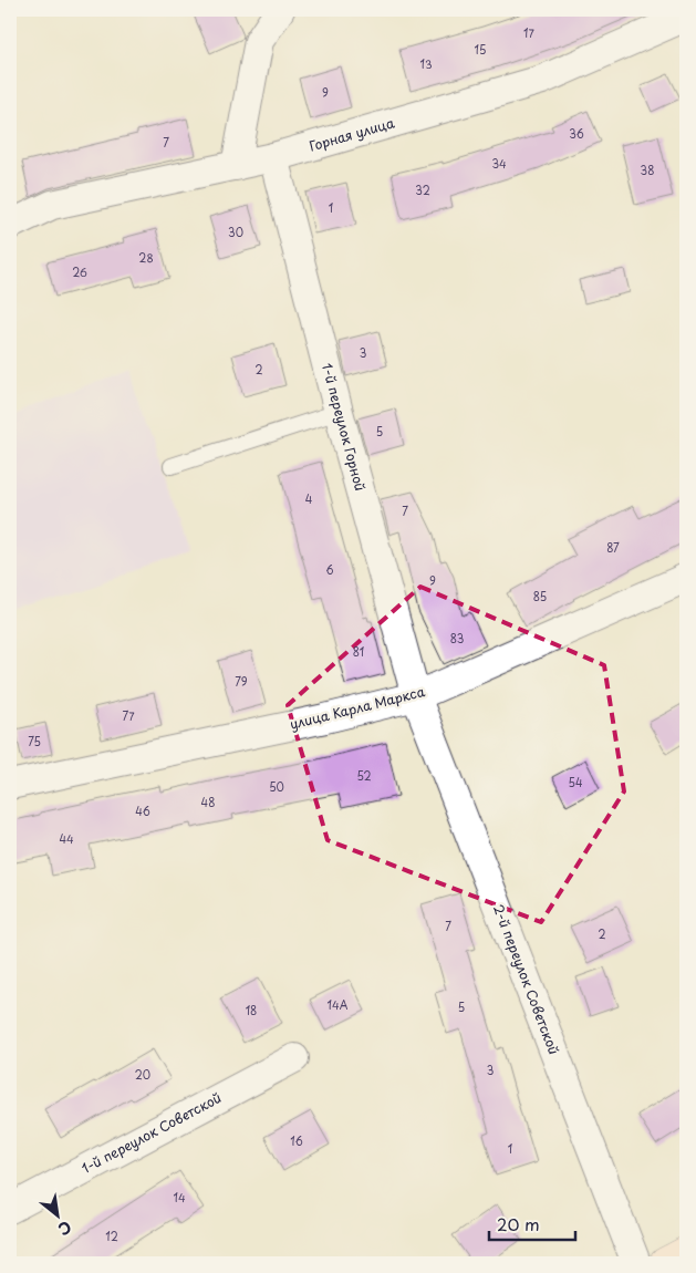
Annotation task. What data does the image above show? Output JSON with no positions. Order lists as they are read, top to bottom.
{
  "streets": {
    "street": [
      "Горная улица",
      "1-й переулок Горной",
      "улица Карла Маркса",
      "2-й переулок Советской",
      "1-й переулок Советской"
    ]
  },
  "crossings": [
    ["Горная улица", "1-й переулок Горной"],
    ["1-й переулок Горной", "улица Карла Маркса"],
    ["1-й переулок Горной", "2-й переулок Советской"],
    ["улица Карла Маркса", "2-й переулок Советской"]
  ],
  "house_numbers": [
    "17",
    "15",
    "13",
    "9",
    "36",
    "7",
    "34",
    "38",
    "32",
    "1",
    "30",
    "28",
    "26",
    "3",
    "2",
    "5",
    "4",
    "7",
    "87",
    "6",
    "9",
    "85",
    "83",
    "81",
    "79",
    "77",
    "75",
    "52",
    "54",
    "50",
    "48",
    "46",
    "44",
    "7",
    "2",
    "14А",
    "5",
    "18",
    "3",
    "20",
    "16",
    "1",
    "14",
    "12"
  ],
  "scale_bar": "20 m",
  "north": "bottom right"
}
